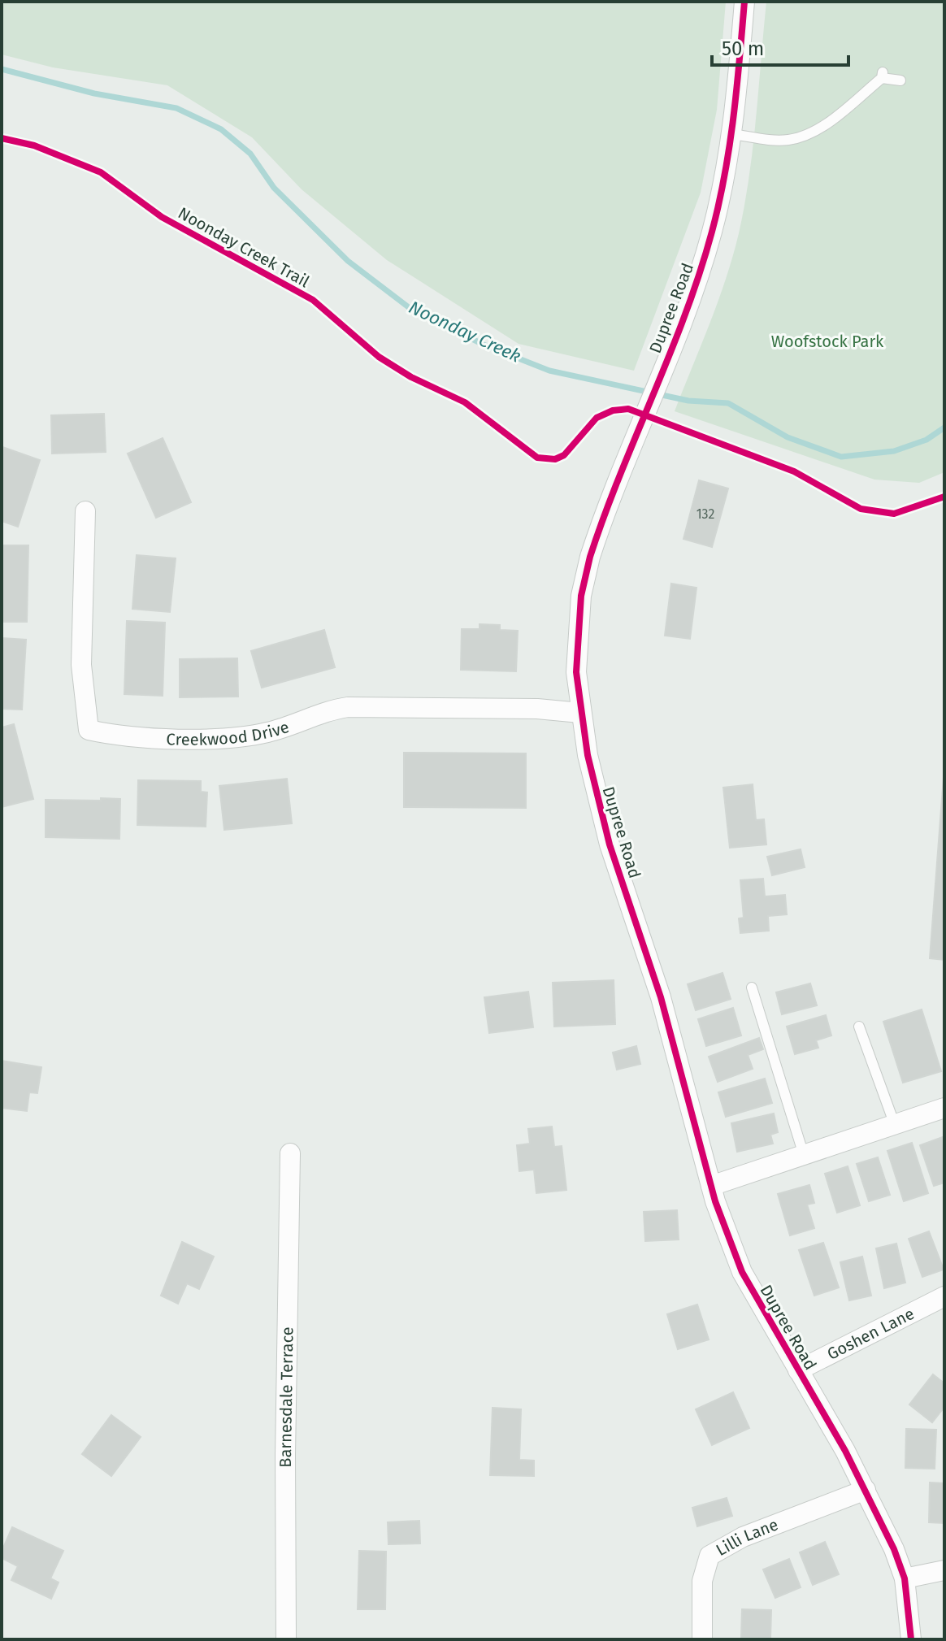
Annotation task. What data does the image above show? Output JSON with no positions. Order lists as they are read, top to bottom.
{
  "streets": {
    "street": [
      "Dupree Road",
      "Creekwood Drive",
      "Goshen Lane",
      "Barnesdale Terrace",
      "Lilli Lane"
    ],
    "cycle path": ["Noonday Creek Trail"]
  },
  "crossings": [
    ["Dupree Road", "Creekwood Drive"],
    ["Dupree Road", "Goshen Lane"],
    ["Dupree Road", "Lilli Lane"]
  ],
  "water": ["Noonday Creek"],
  "parks": ["Woofstock Park"],
  "house_numbers": ["132"],
  "scale_bar": "50 m"
}
